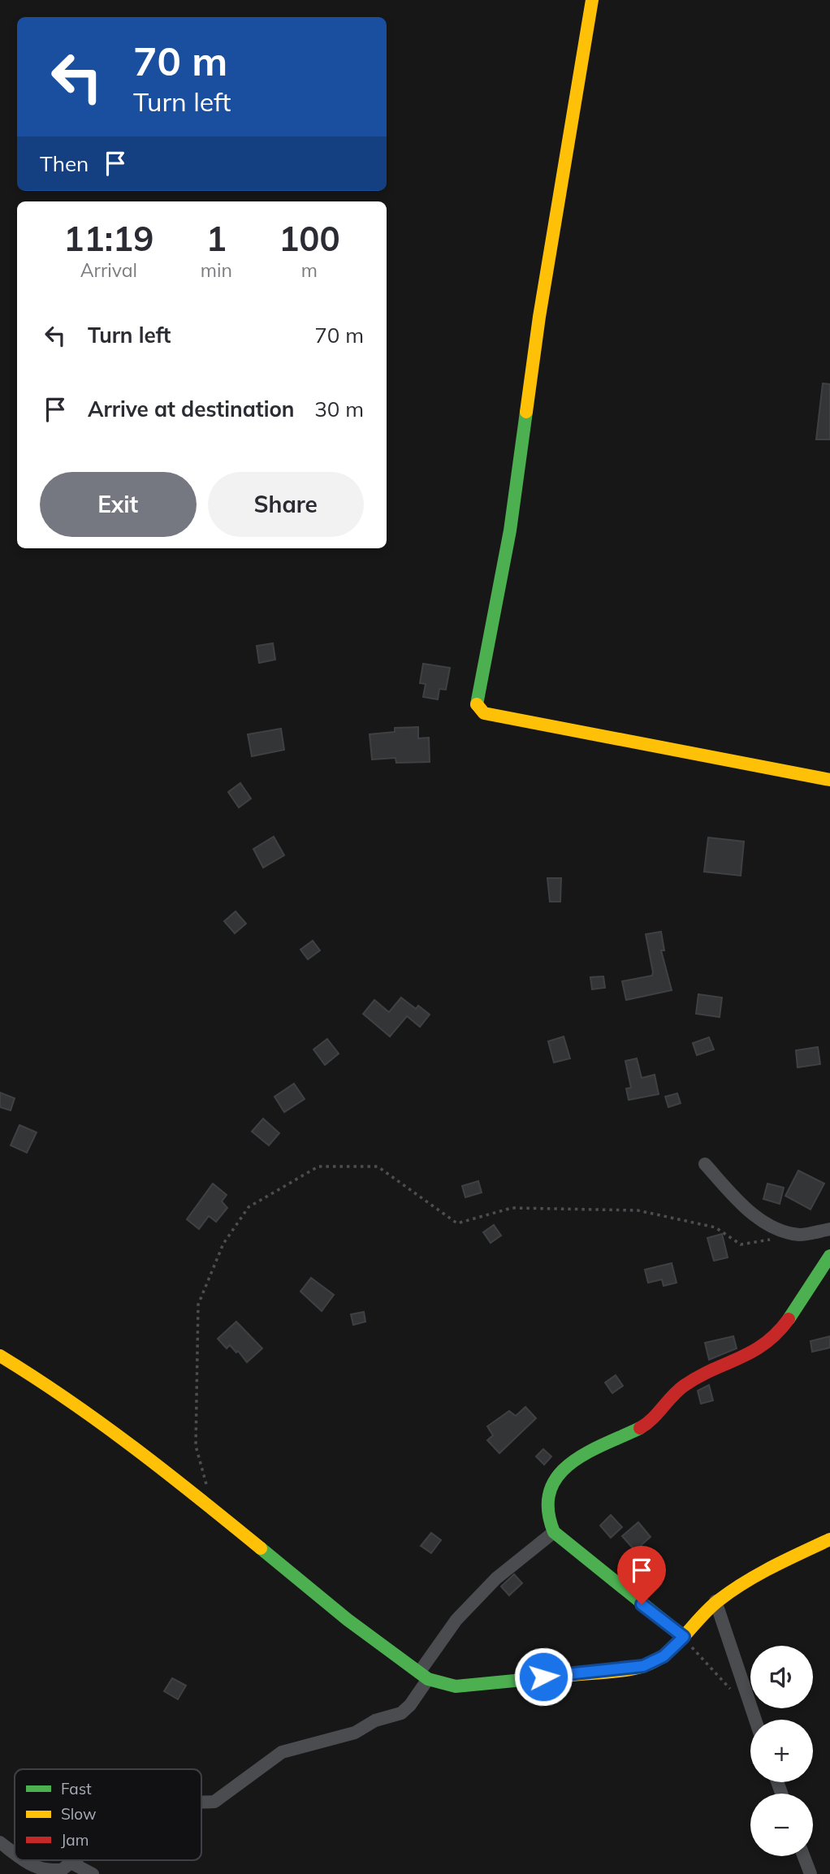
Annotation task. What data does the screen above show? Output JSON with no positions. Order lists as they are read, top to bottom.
{
  "legend": ["Fast", "Slow", "Jam"],
  "page": {
    "turn": ["70 m", "Turn left"],
    "then": "Then",
    "eta": [
      "11:19",
      "Arrival",
      "1",
      "min",
      "100",
      "m"
    ],
    "list": [
      {
        "name": "Turn left",
        "value": "70 m"
      },
      {
        "name": "Arrive at destination",
        "value": "30 m"
      }
    ],
    "buttons": ["Exit", "Share"],
    "map_buttons": ["+", "−"]
  }
}
